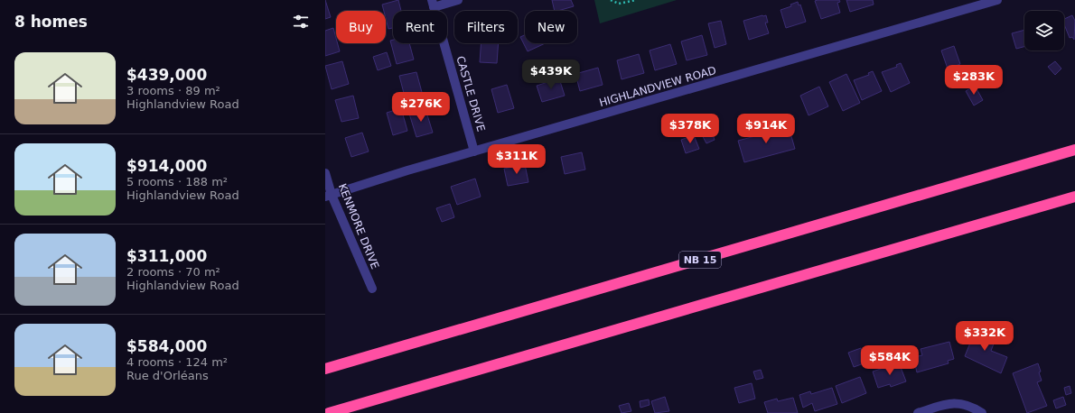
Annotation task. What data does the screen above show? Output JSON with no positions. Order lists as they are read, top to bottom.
{
  "streets": {
    "highway": ["NB 15"],
    "street": ["HIGHLANDVIEW ROAD", "CASTLE DRIVE", "KENMORE DRIVE"]
  },
  "crossings": [
    ["HIGHLANDVIEW ROAD", "CASTLE DRIVE"],
    ["HIGHLANDVIEW ROAD", "KENMORE DRIVE"]
  ],
  "page": {
    "heading": "8 homes",
    "chip": [
      "Buy",
      "Rent",
      "Filters",
      "New"
    ],
    "list": [
      {
        "name": "$439,000",
        "note": "3 rooms · 89 m² · Highlandview Road"
      },
      {
        "name": "$914,000",
        "note": "5 rooms · 188 m² · Highlandview Road"
      },
      {
        "name": "$311,000",
        "note": "2 rooms · 70 m² · Highlandview Road"
      },
      {
        "name": "$584,000",
        "note": "4 rooms · 124 m² · Rue d'Orléans"
      }
    ],
    "price": [
      "$439K",
      "$283K",
      "$276K",
      "$378K",
      "$914K",
      "$311K",
      "$332K",
      "$584K"
    ]
  }
}
